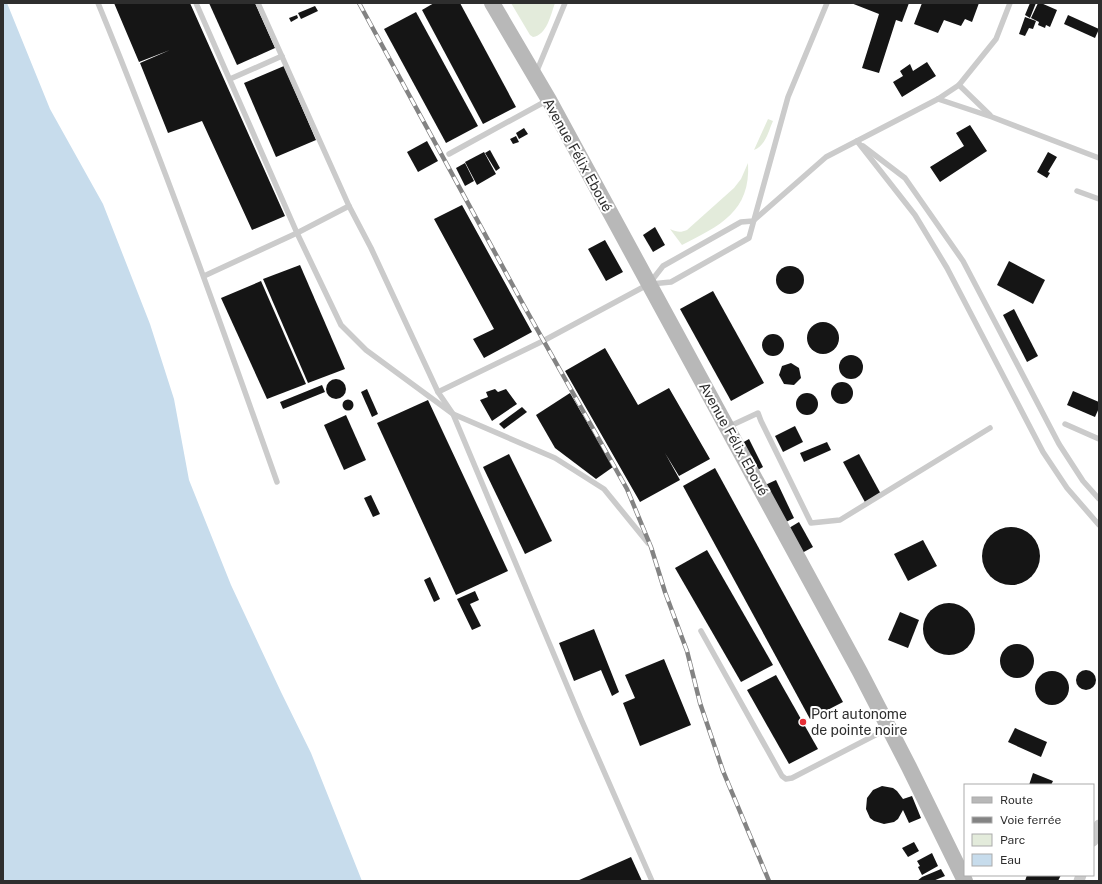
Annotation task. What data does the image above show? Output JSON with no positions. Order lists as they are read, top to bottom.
{
  "streets": {
    "street": ["Avenue Félix Eboué"]
  },
  "places": ["Port autonome de pointe noire"],
  "legend": [
    "Route",
    "Voie ferrée",
    "Parc",
    "Eau"
  ]
}
